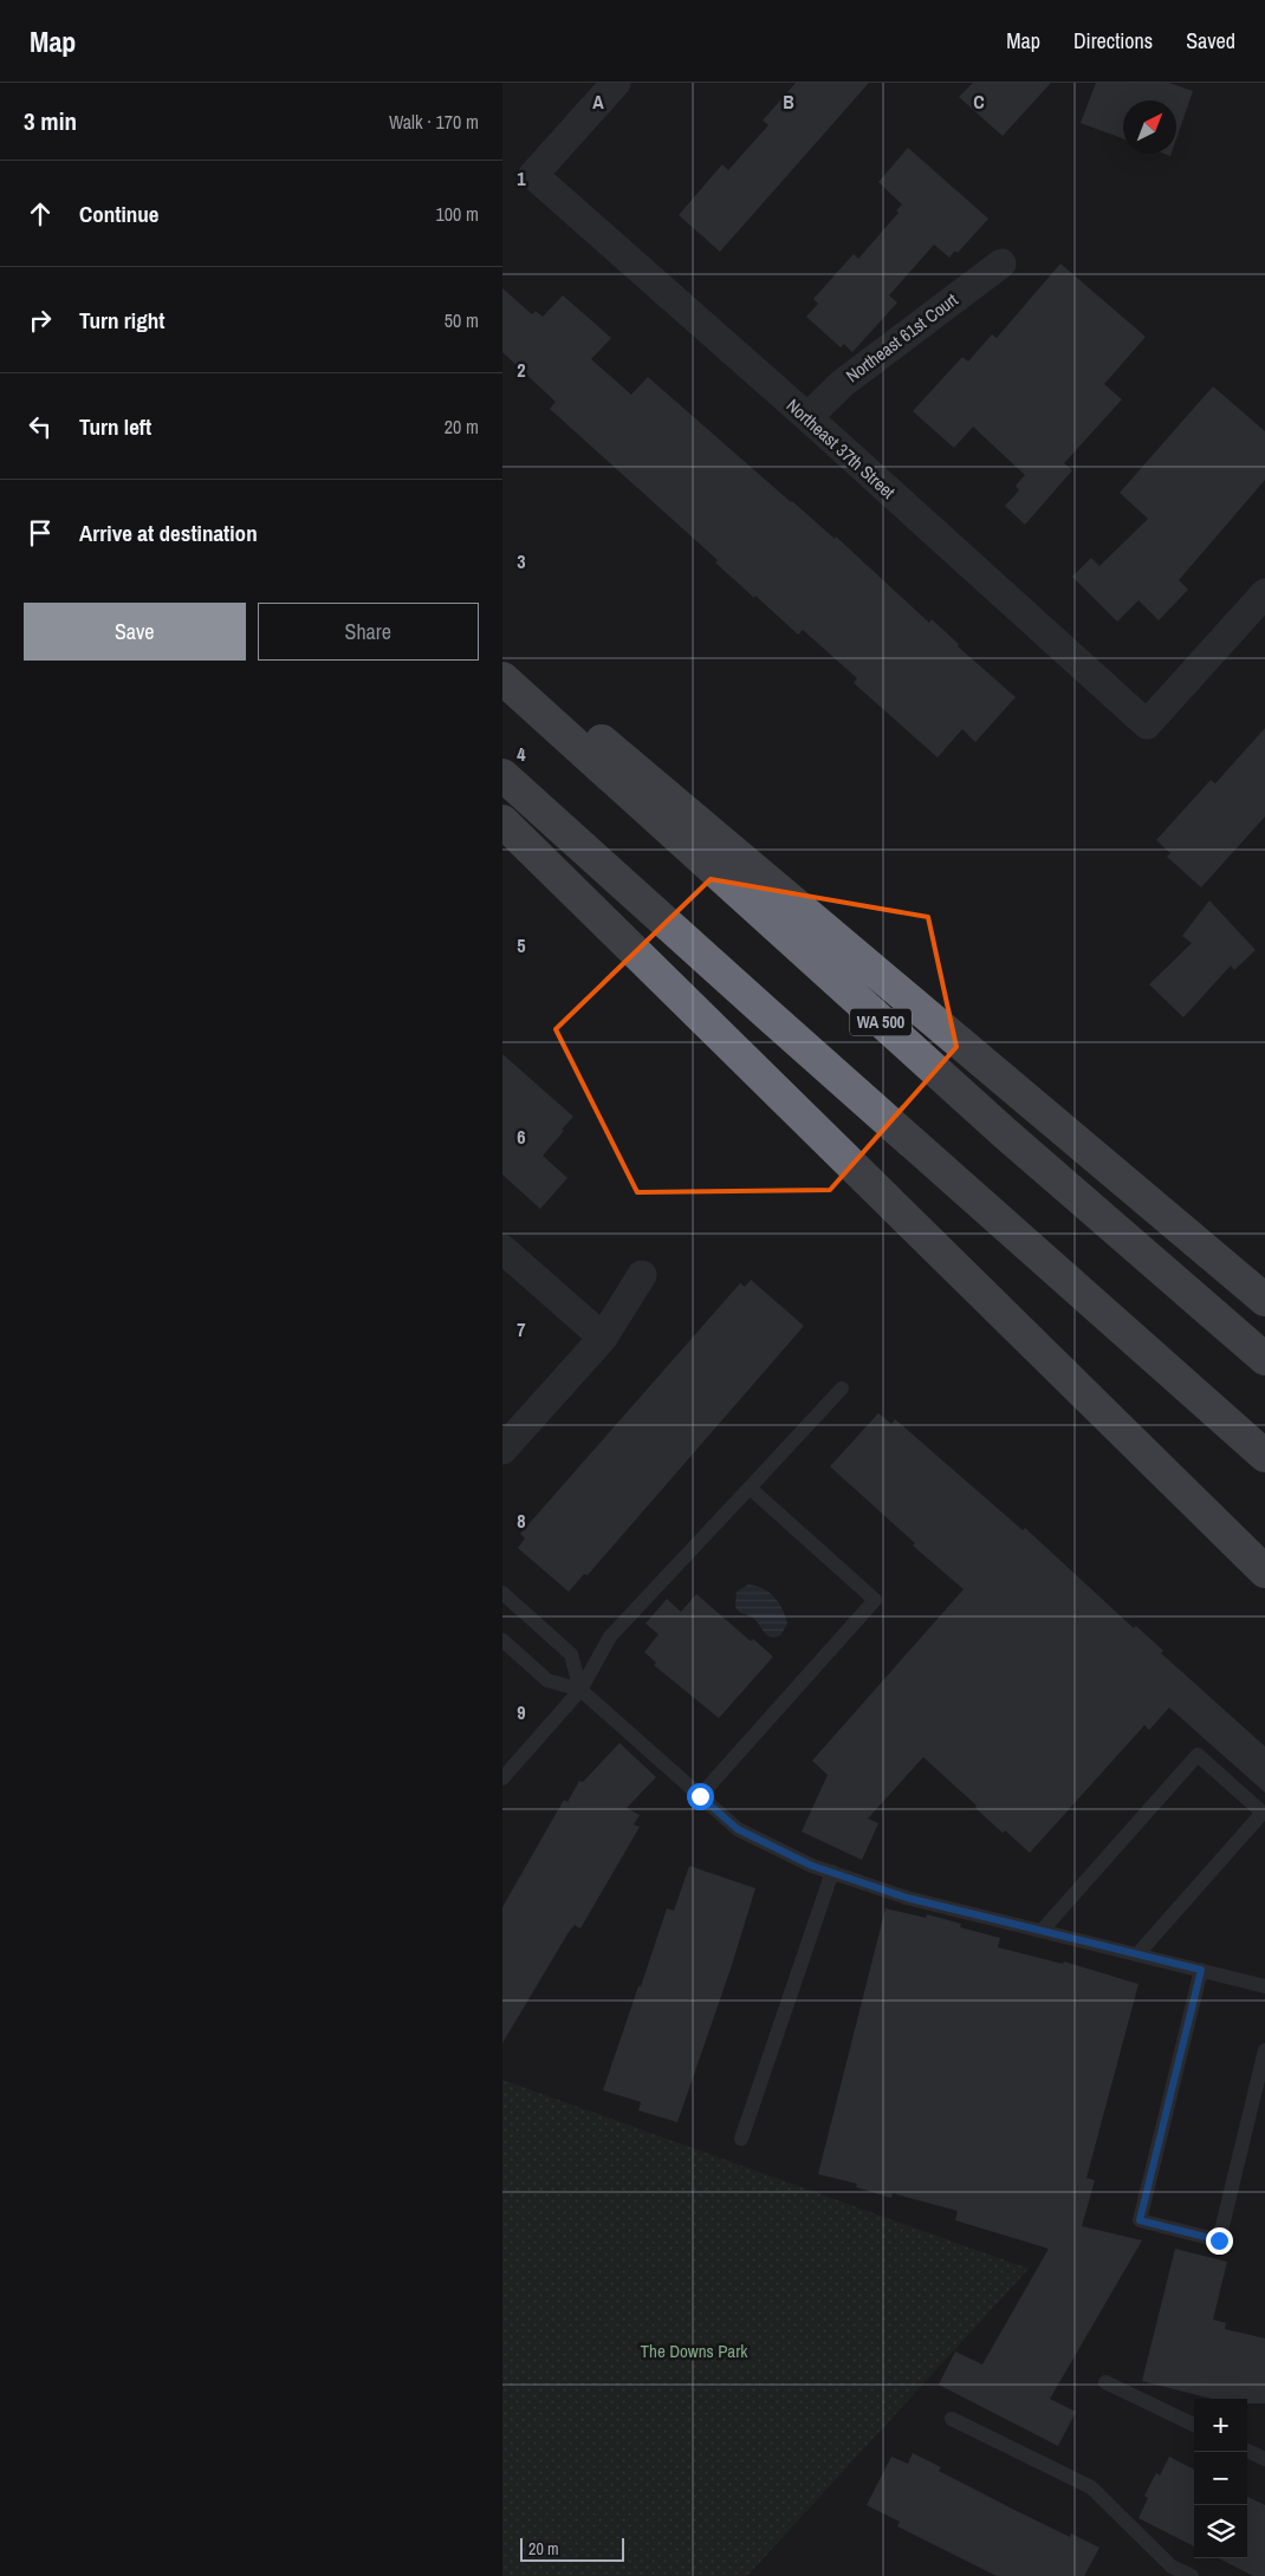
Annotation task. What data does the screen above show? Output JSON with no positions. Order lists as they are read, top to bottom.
{
  "streets": {
    "highway": ["WA 500"],
    "street": ["Northeast 61st Court", "Northeast 37th Street"]
  },
  "crossings": [
    ["Northeast 61st Court", "Northeast 37th Street"]
  ],
  "parks": ["The Downs Park"],
  "scale_bar": "20 m",
  "north": "top right",
  "page": {
    "header": "Map",
    "nav": ["Map", "Directions", "Saved"],
    "heading": ["3 min", "Walk · 170 m"],
    "list": [
      ["Continue", "100 m"],
      ["Turn right", "50 m"],
      ["Turn left", "20 m"],
      "Arrive at destination"
    ],
    "buttons": ["Save", "Share"],
    "map_buttons": ["+", "−"],
    "scale": "20 m"
  },
  "grid": {
    "columns": ["A", "B", "C"],
    "rows": [
      "1",
      "2",
      "3",
      "4",
      "5",
      "6",
      "7",
      "8",
      "9"
    ]
  }
}
